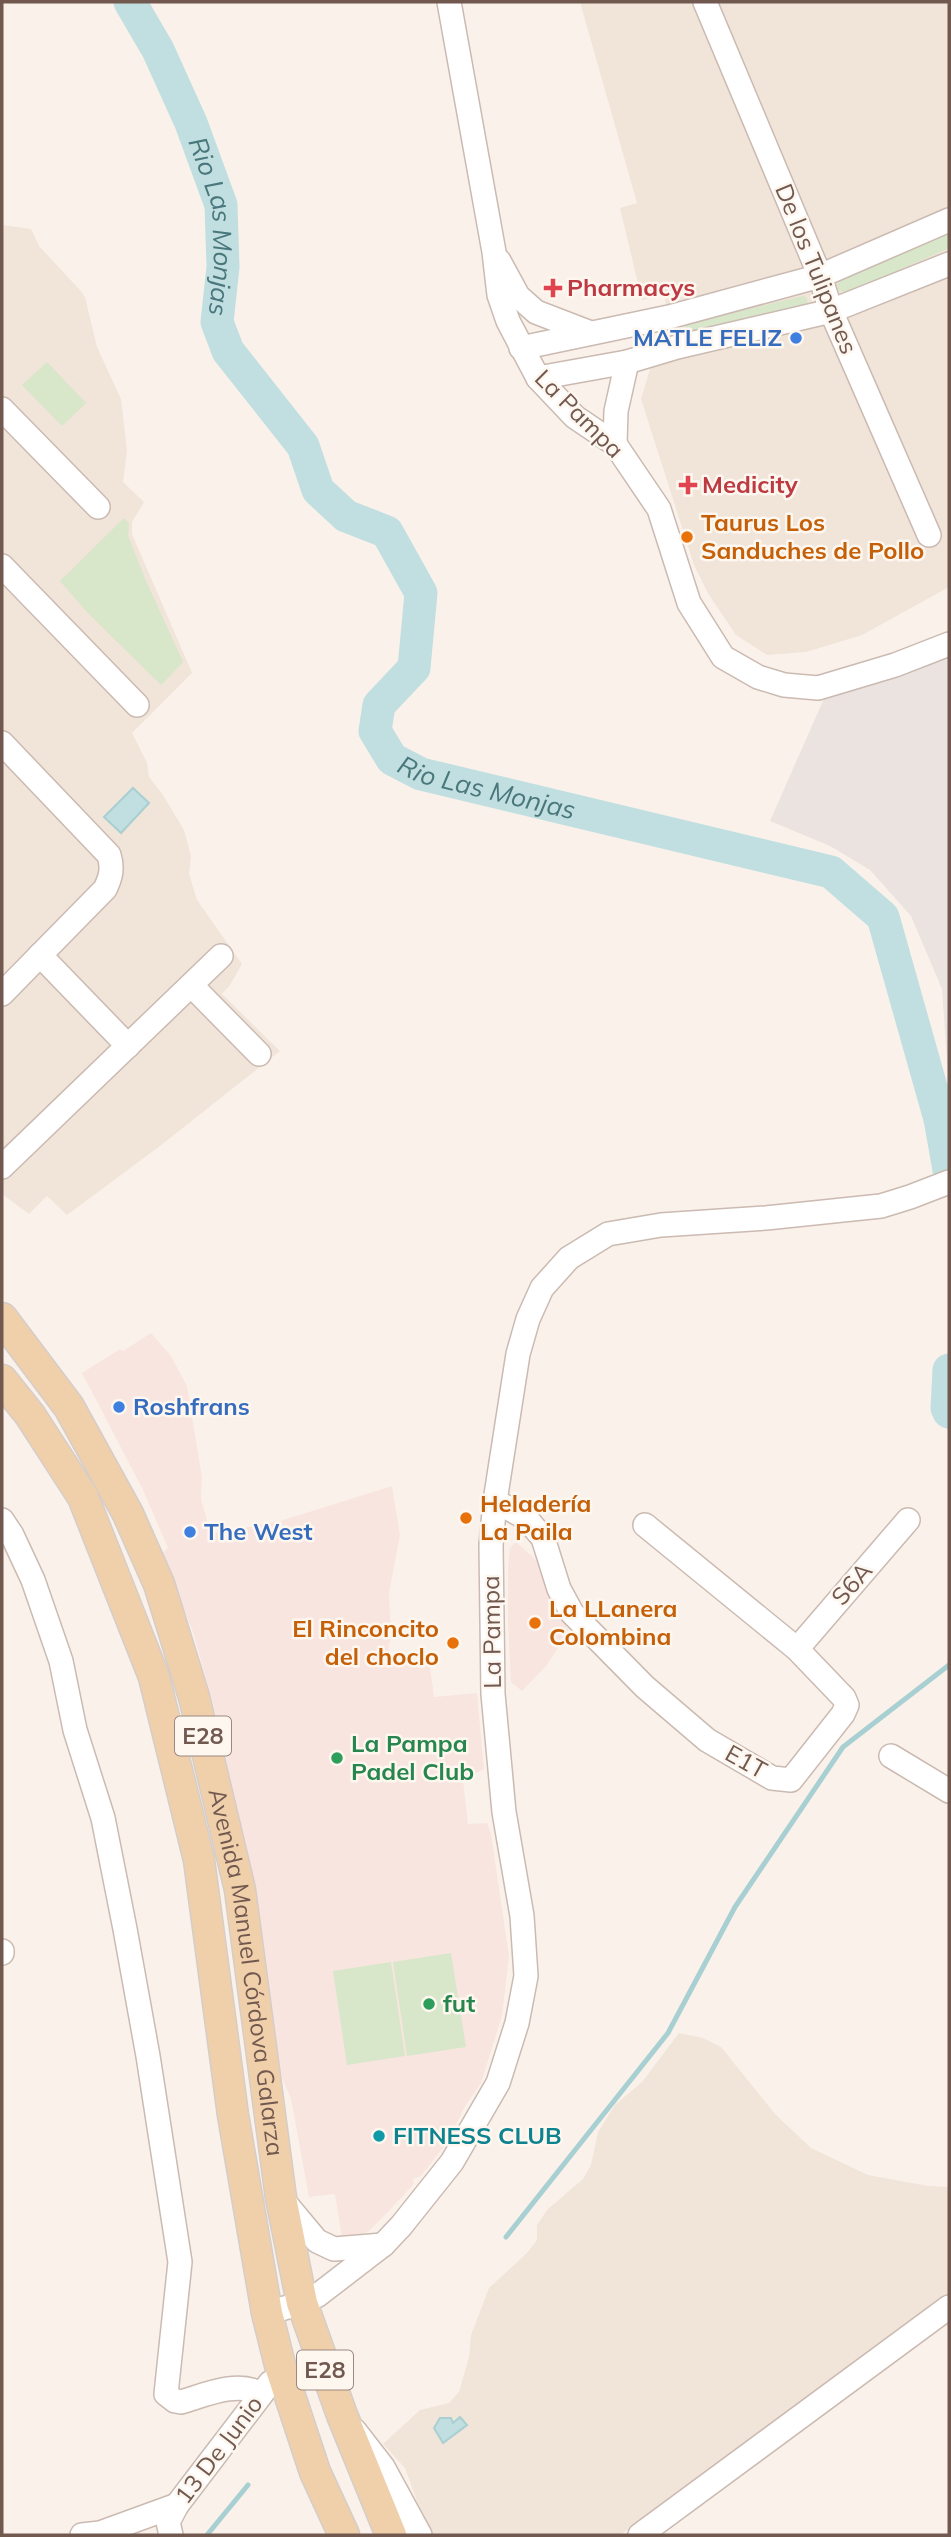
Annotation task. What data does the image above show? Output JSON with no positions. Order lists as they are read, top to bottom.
{
  "streets": {
    "main road": ["E28", "Avenida Manuel Córdova Galarza"],
    "street": [
      "De los Tulipanes",
      "La Pampa",
      "S6A",
      "E1T",
      "13 De Junio"
    ]
  },
  "crossings": [
    ["La Pampa", "E1T"],
    ["La Pampa", "Avenida Manuel Córdova Galarza"],
    ["S6A", "E1T"],
    ["Avenida Manuel Córdova Galarza", "13 De Junio"]
  ],
  "water": ["Rio Las Monjas"],
  "places": {
    "health": ["Pharmacys", "Medicity"],
    "other": [
      "MATLE FELIZ",
      "Taurus Los Sanduches de Pollo",
      "Roshfrans",
      "Heladería La Paila",
      "The West",
      "La LLanera Colombina",
      "El Rinconcito del choclo",
      "La Pampa Padel Club",
      "fut",
      "FITNESS CLUB"
    ]
  }
}
